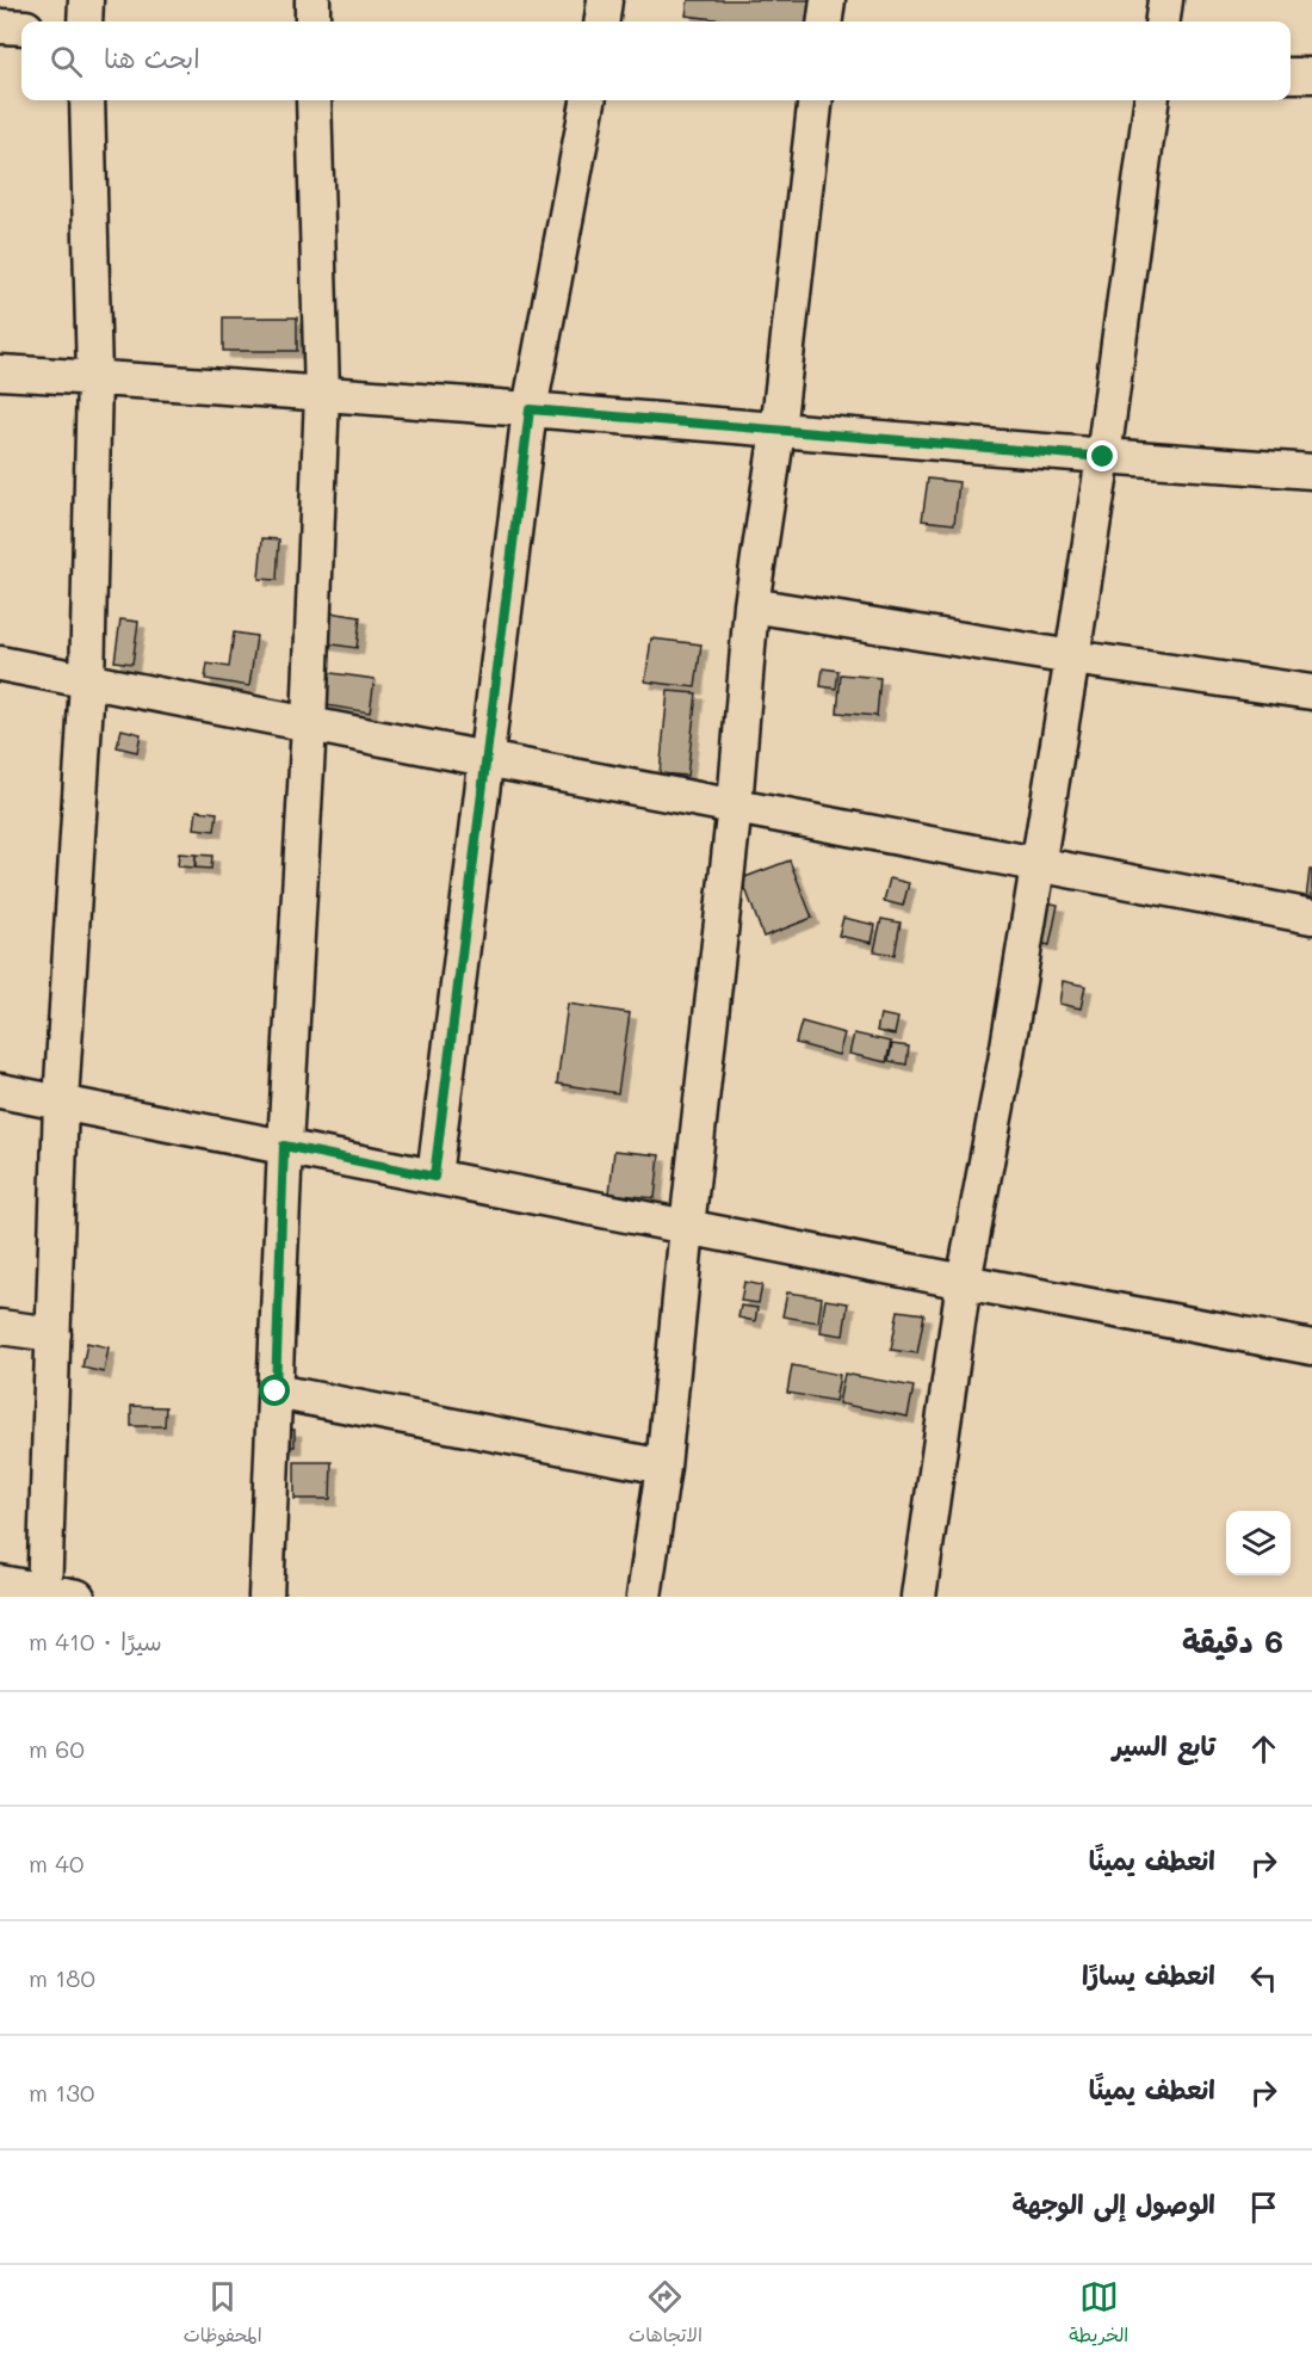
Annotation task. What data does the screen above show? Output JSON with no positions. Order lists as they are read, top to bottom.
{
  "page": {
    "search": "ابحث هنا",
    "heading": ["6 دقيقة", "سيرًا · 410 m"],
    "list": [
      ["تابع السير", "60 m"],
      ["انعطف يمينًا", "40 m"],
      ["انعطف يسارًا", "180 m"],
      ["انعطف يمينًا", "130 m"],
      "الوصول إلى الوجهة"
    ],
    "nav": ["الخريطة", "الاتجاهات", "المحفوظات"]
  }
}
